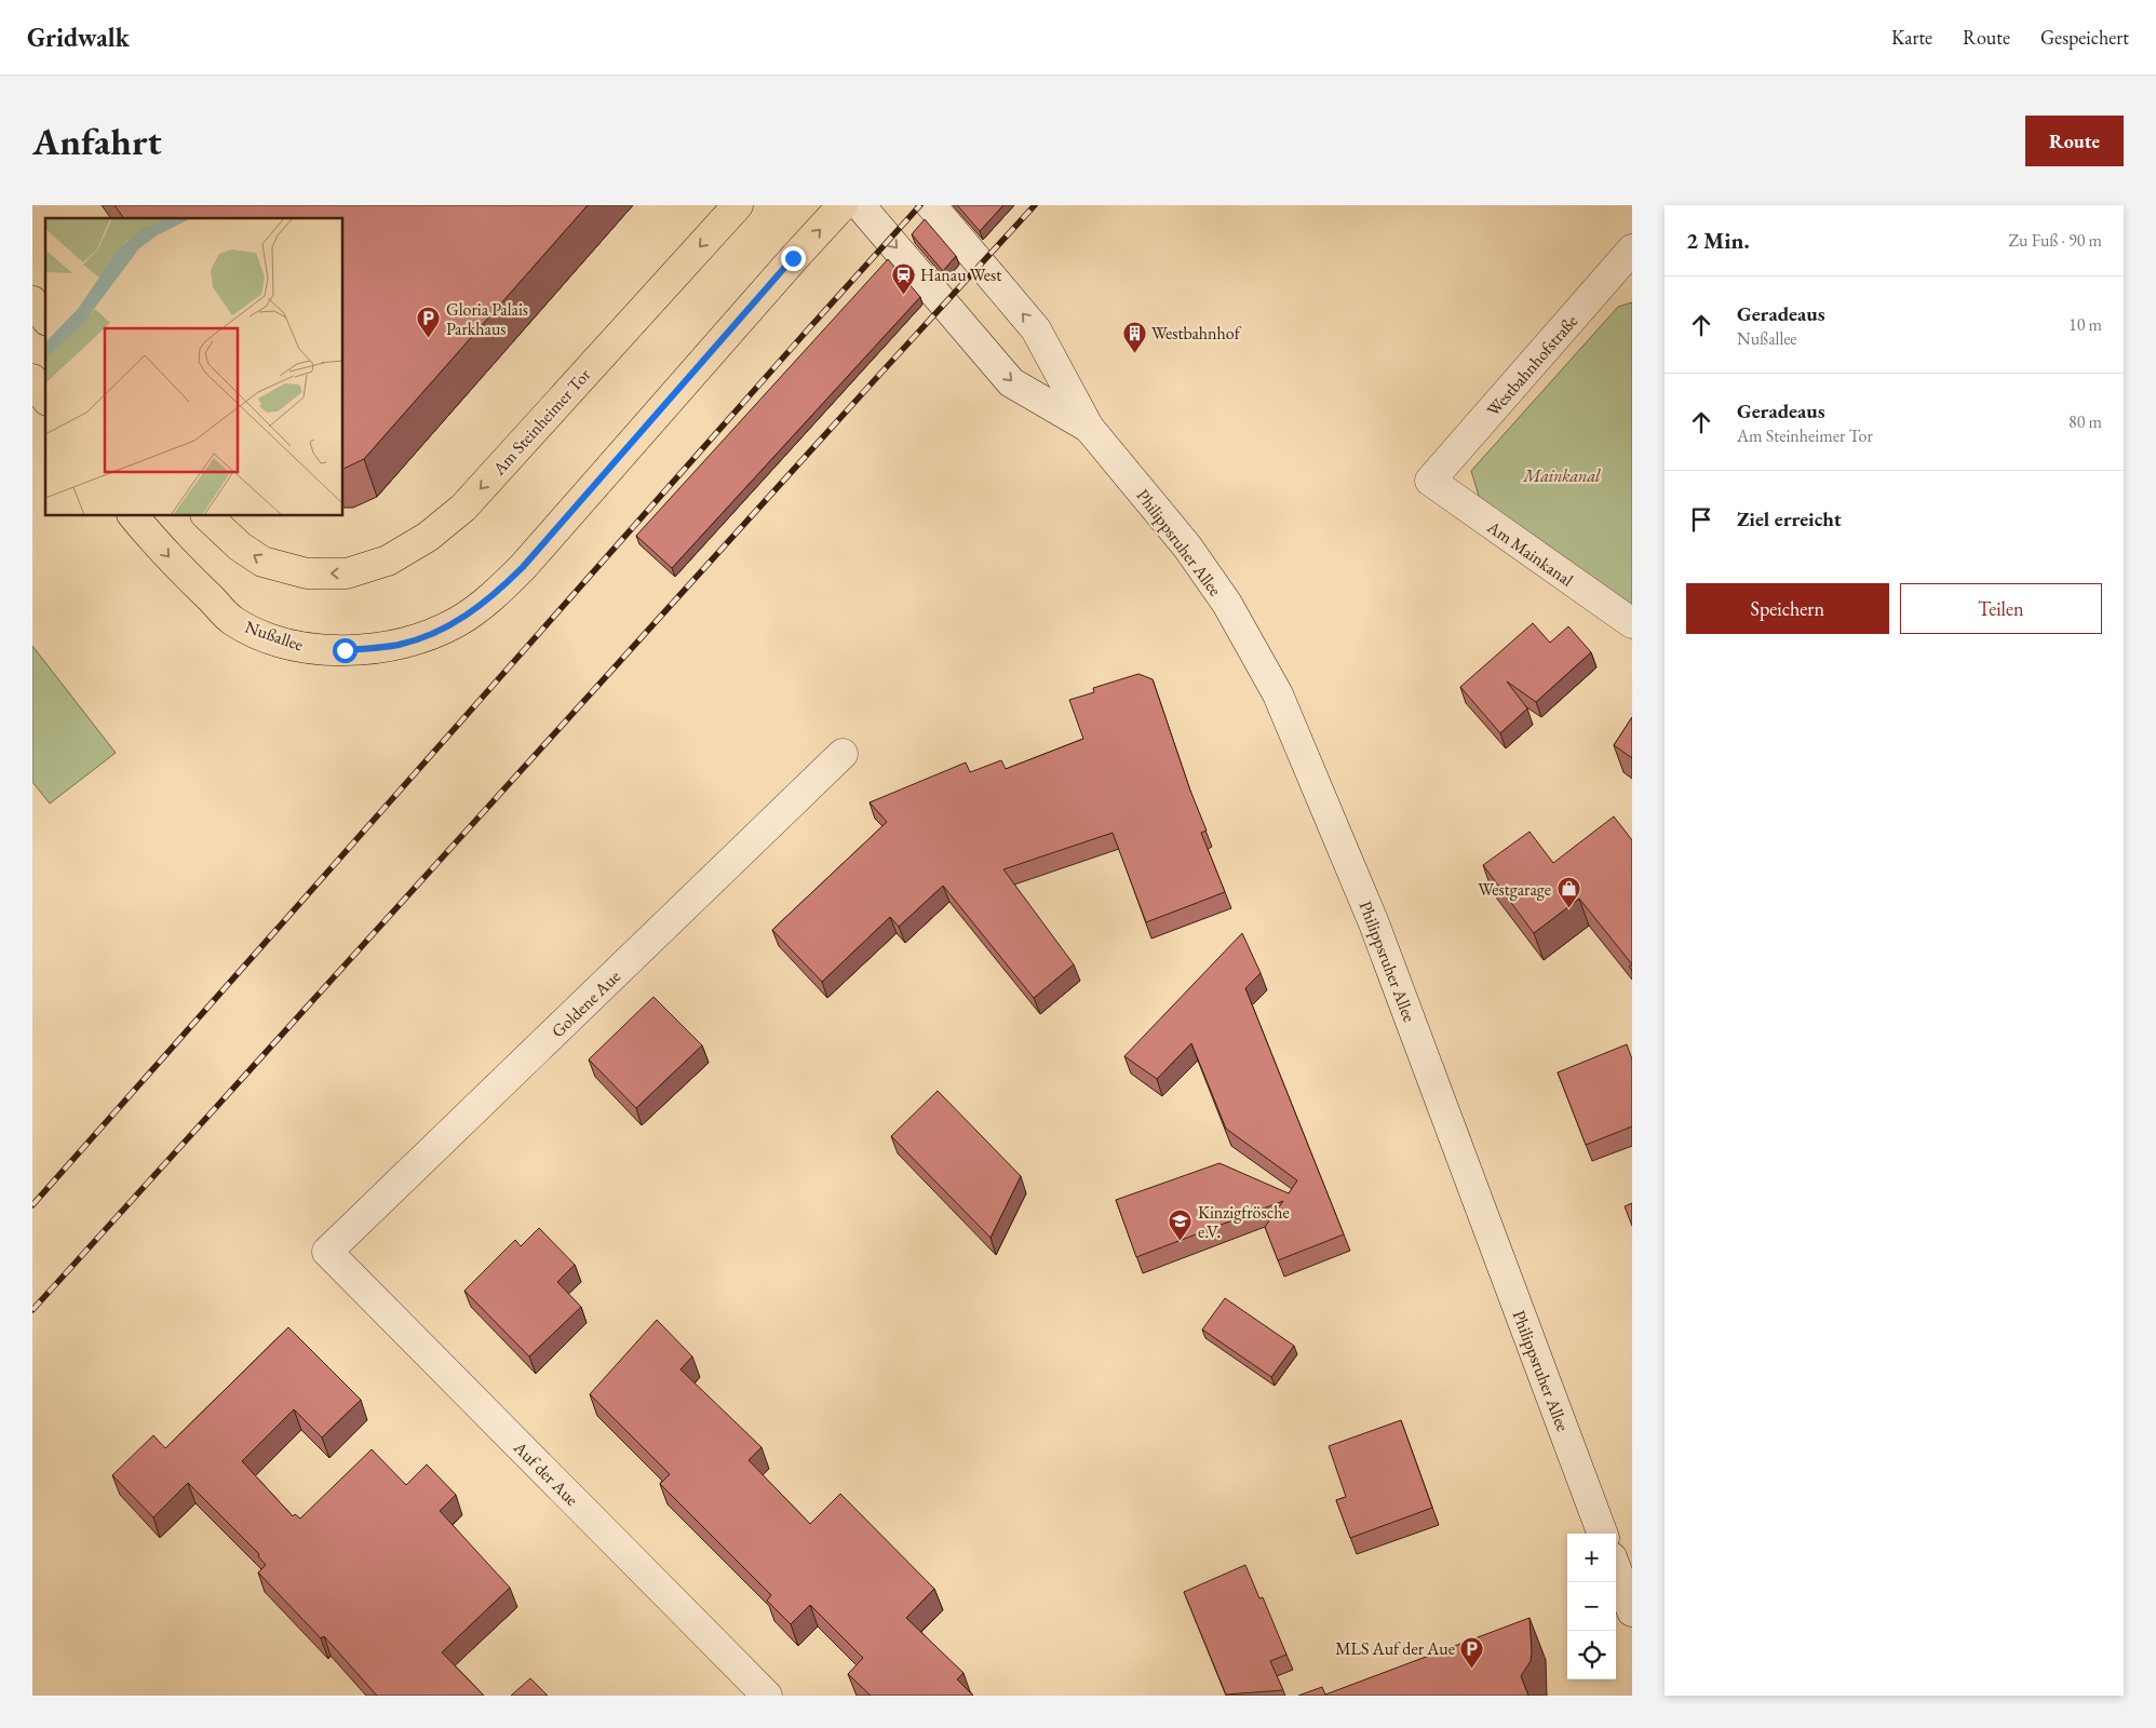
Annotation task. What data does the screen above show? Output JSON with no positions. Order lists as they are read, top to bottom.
{
  "streets": {
    "main road": [
      "Westbahnhofstraße",
      "Am Steinheimer Tor",
      "Philippsruher Allee",
      "Am Mainkanal",
      "Nußallee",
      "Goldene Aue",
      "Auf der Aue"
    ]
  },
  "crossings": [
    ["Westbahnhofstraße", "Am Mainkanal"],
    ["Goldene Aue", "Auf der Aue"]
  ],
  "one_way": ["Am Steinheimer Tor", "Nußallee"],
  "parks": ["Mainkanal"],
  "places": {
    "station": ["Hanau West"],
    "parking": ["Gloria Palais Parkhaus", "MLS Auf der Aue"],
    "building": ["Westbahnhof"],
    "shop": ["Westgarage"],
    "school or university": ["Kinzigfrösche e.V."]
  },
  "page": {
    "header": "Gridwalk",
    "nav": ["Karte", "Route", "Gespeichert"],
    "buttons": [
      "Route",
      ["Speichern", "Teilen"]
    ],
    "title": "Anfahrt",
    "heading": ["2 Min.", "Zu Fuß · 90 m"],
    "list": [
      ["Geradeaus", "Nußallee", "10 m"],
      ["Geradeaus", "Am Steinheimer Tor", "80 m"],
      "Ziel erreicht"
    ],
    "map_buttons": ["+", "−"]
  }
}
